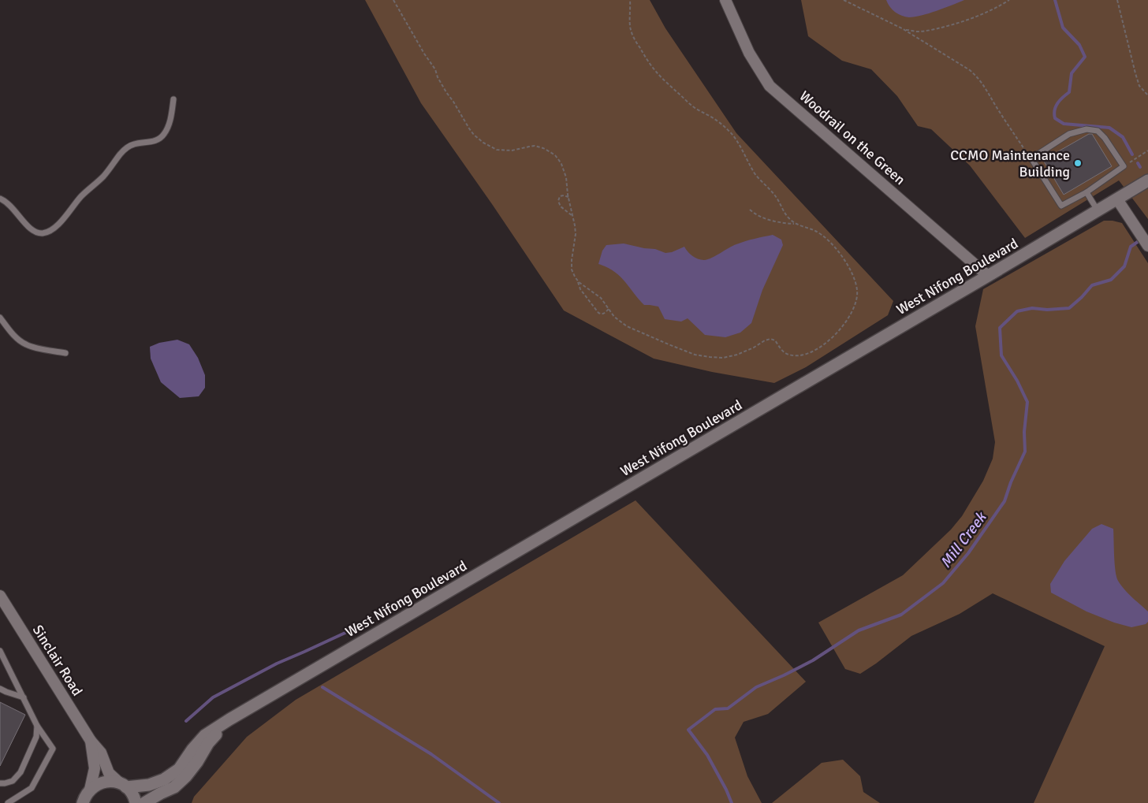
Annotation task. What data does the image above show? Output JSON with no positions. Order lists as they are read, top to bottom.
{
  "streets": {
    "main road": ["West Nifong Boulevard"],
    "street": ["Woodrail on the Green", "Sinclair Road"]
  },
  "crossings": [
    ["Woodrail on the Green", "West Nifong Boulevard"],
    ["West Nifong Boulevard", "Sinclair Road"]
  ],
  "water": ["Mill Creek"],
  "places": ["CCMO Maintenance Building"]
}
